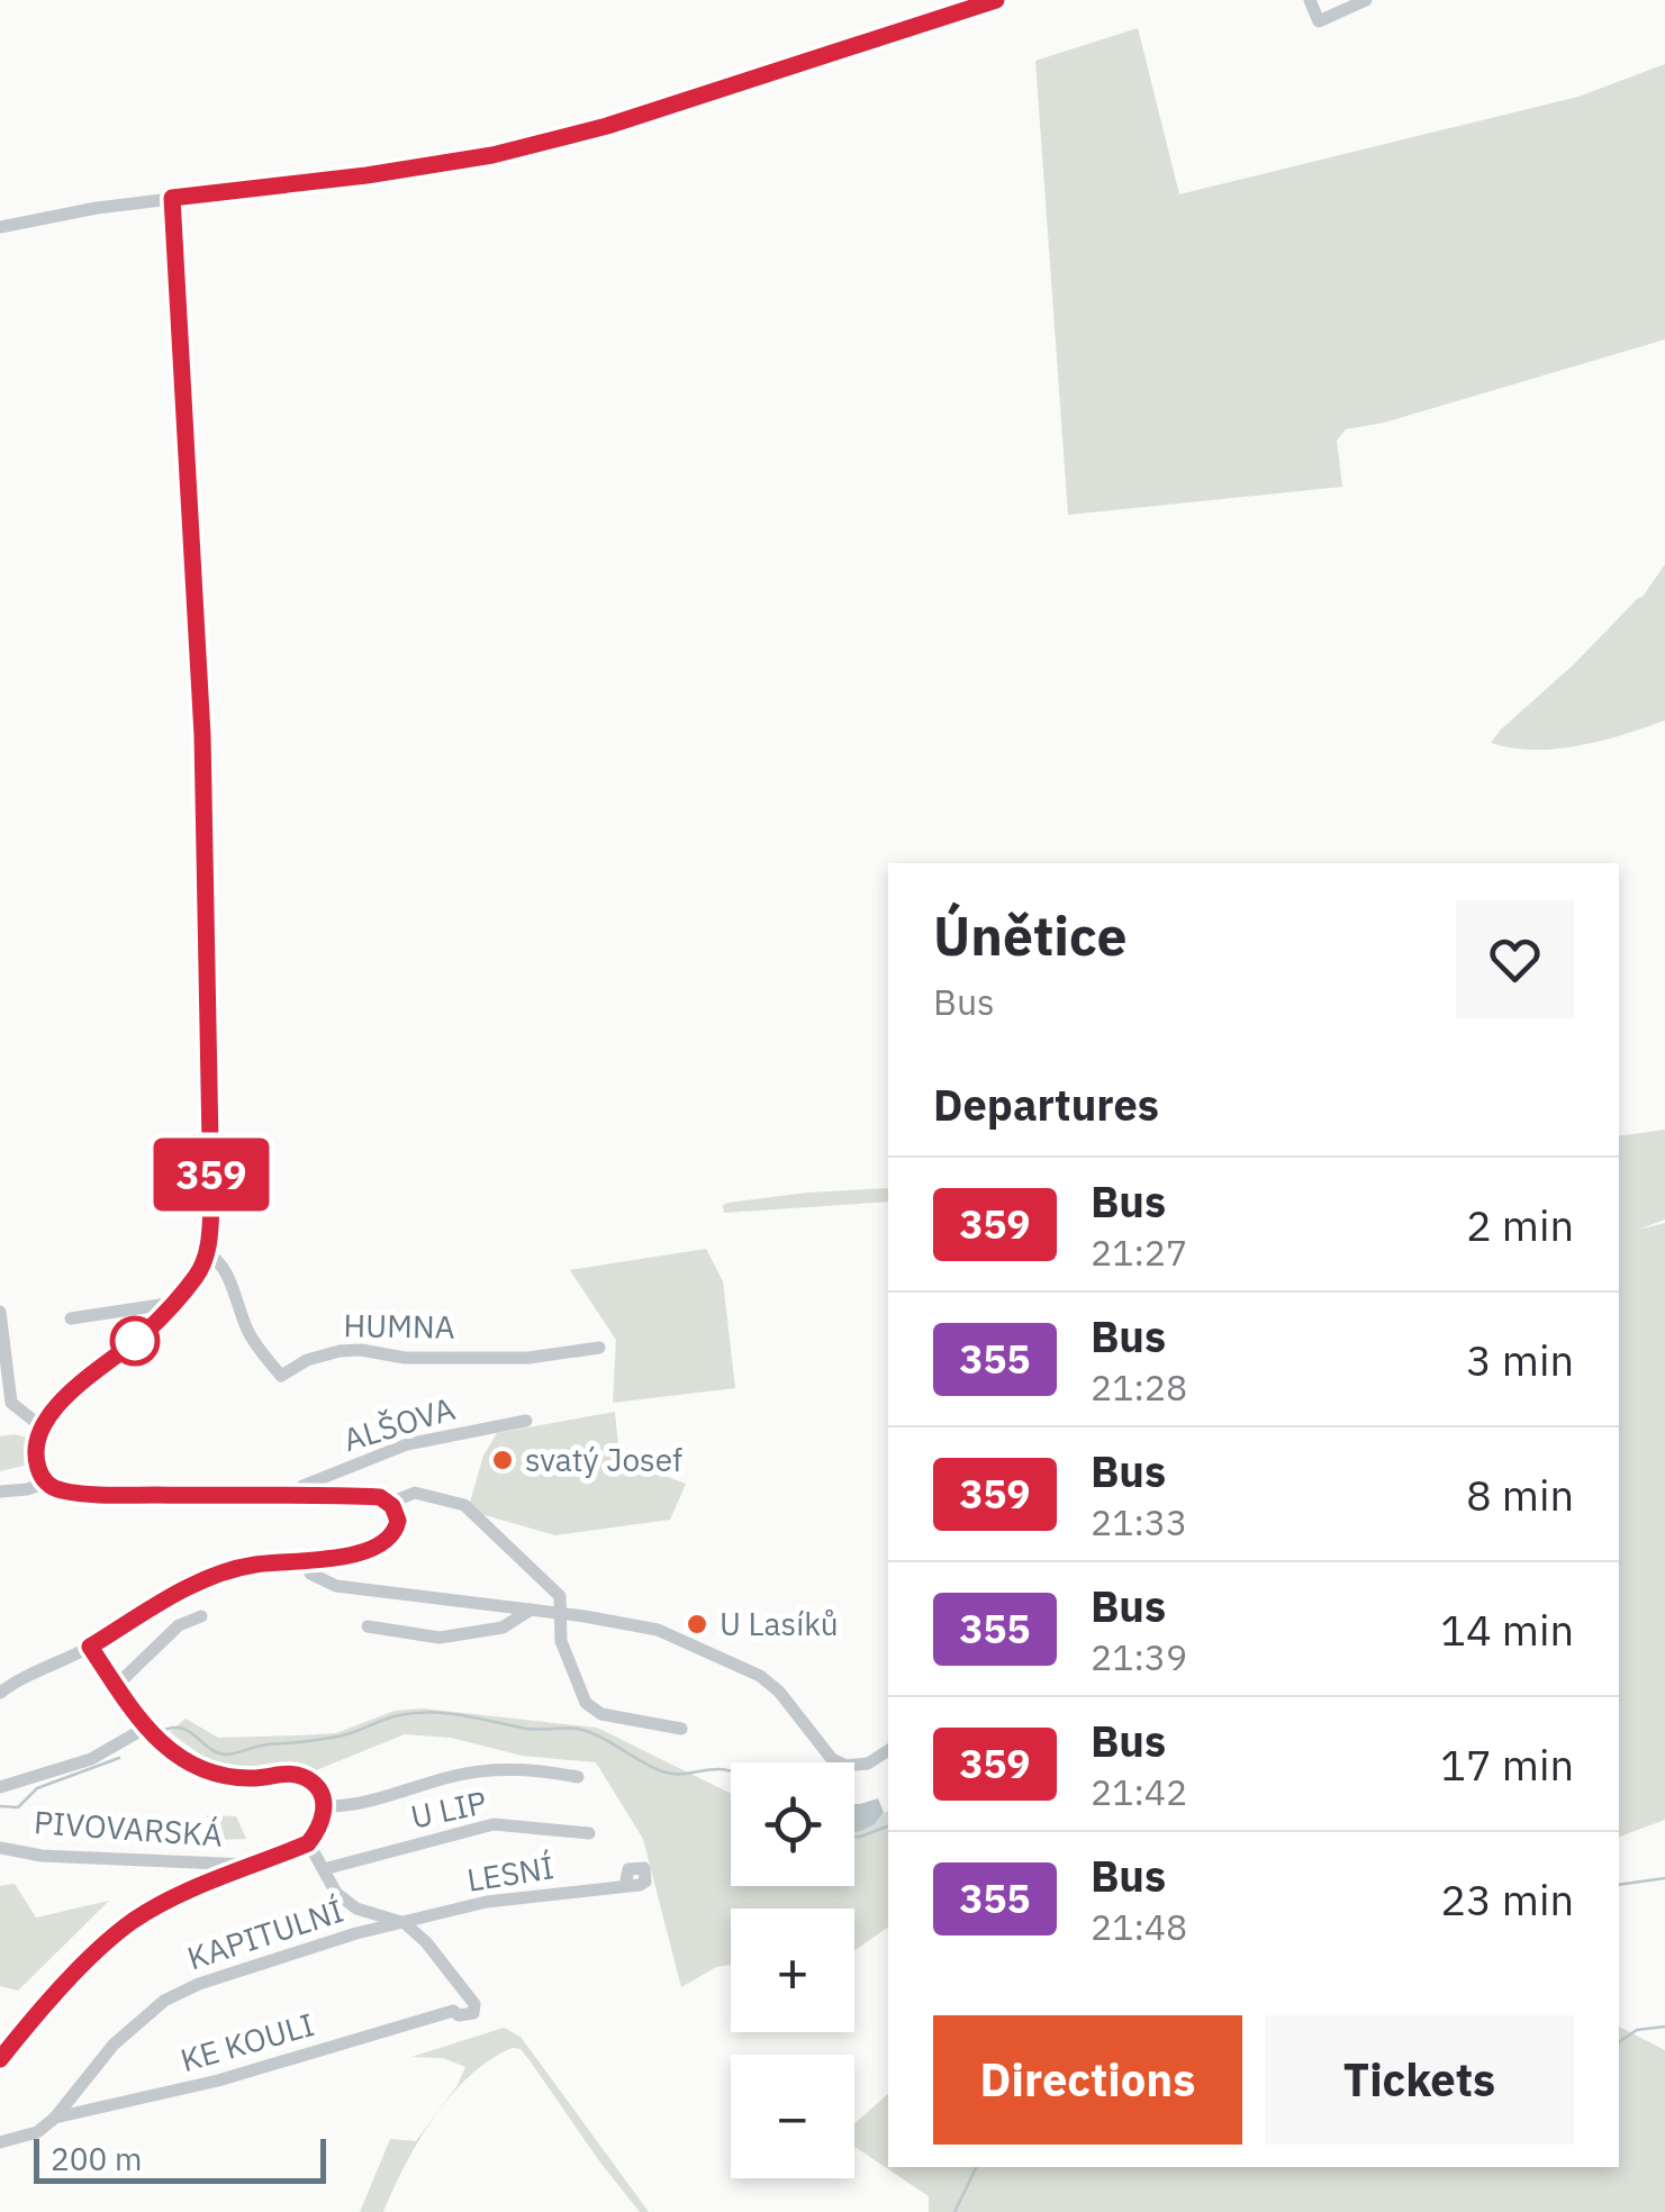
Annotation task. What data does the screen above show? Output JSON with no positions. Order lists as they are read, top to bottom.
{
  "streets": {
    "street": [
      "HUMNA",
      "ALŠOVA",
      "U LIP",
      "PIVOVARSKÁ",
      "LESNÍ",
      "KAPITULNÍ",
      "KE KOULI"
    ]
  },
  "crossings": [
    ["LESNÍ", "KAPITULNÍ"],
    ["LESNÍ", "KE KOULI"],
    ["KAPITULNÍ", "KE KOULI"]
  ],
  "places": ["svatý Josef", "U Lasíků"],
  "lines": ["bus line 359"],
  "scale_bar": "200 m",
  "page": {
    "on_map": "359",
    "heading": [
      ["Únětice", "Bus"],
      "Departures"
    ],
    "list": [
      {
        "mark": "359",
        "name": "Bus",
        "note": "21:27",
        "value": "2 min"
      },
      {
        "mark": "355",
        "name": "Bus",
        "note": "21:28",
        "value": "3 min"
      },
      {
        "mark": "359",
        "name": "Bus",
        "note": "21:33",
        "value": "8 min"
      },
      {
        "mark": "355",
        "name": "Bus",
        "note": "21:39",
        "value": "14 min"
      },
      {
        "mark": "359",
        "name": "Bus",
        "note": "21:42",
        "value": "17 min"
      },
      {
        "mark": "355",
        "name": "Bus",
        "note": "21:48",
        "value": "23 min"
      }
    ],
    "map_buttons": ["+", "−"],
    "buttons": ["Directions", "Tickets"],
    "scale": "200 m"
  }
}
